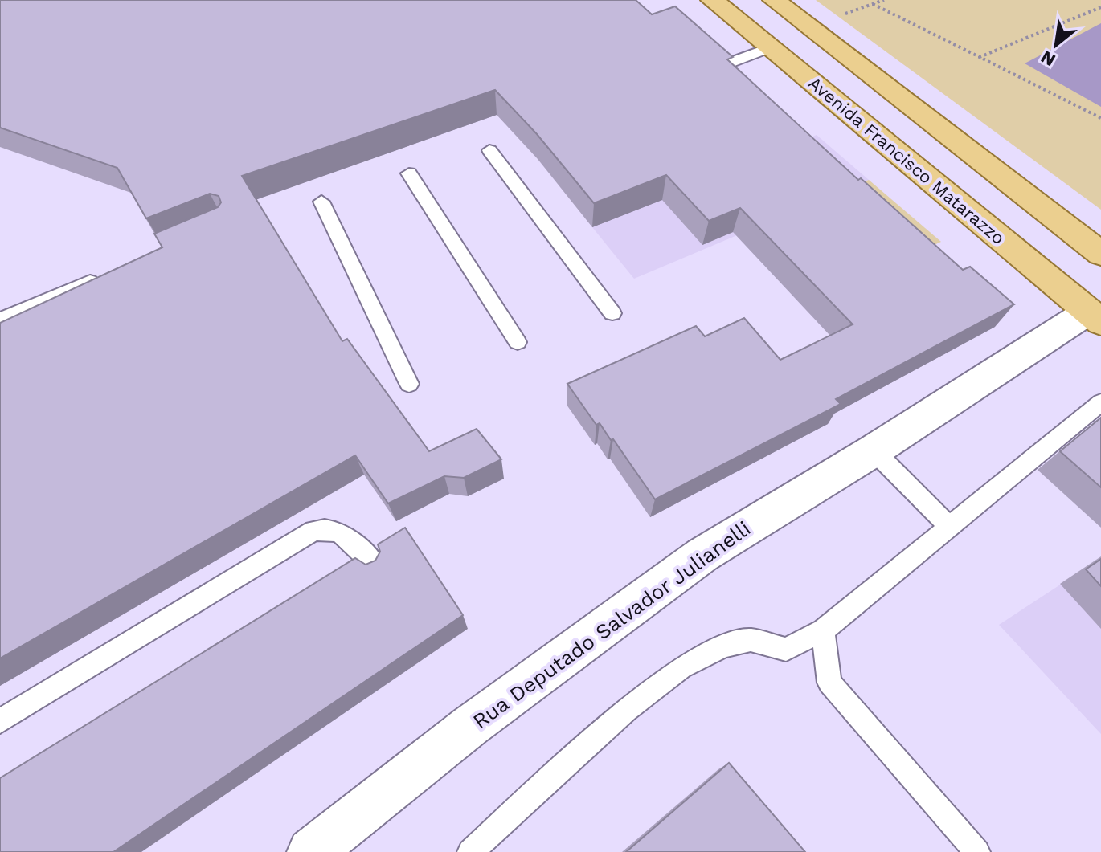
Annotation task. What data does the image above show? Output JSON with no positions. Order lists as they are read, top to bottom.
{
  "streets": {
    "main road": ["Avenida Francisco Matarazzo"],
    "street": ["Rua Deputado Salvador Julianelli"]
  },
  "crossings": [
    ["Avenida Francisco Matarazzo", "Rua Deputado Salvador Julianelli"]
  ],
  "north": "bottom left"
}
